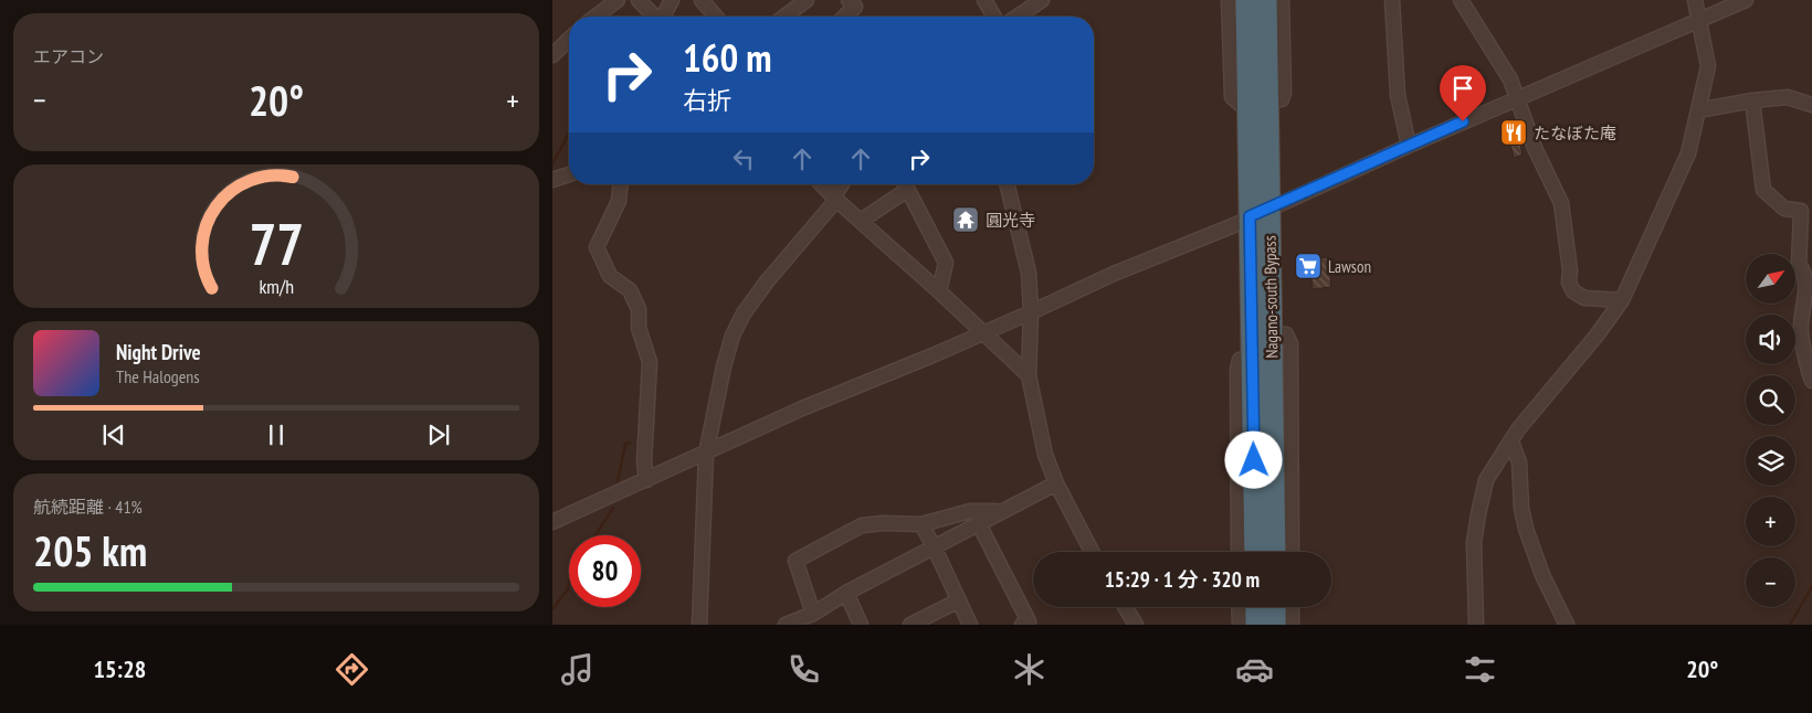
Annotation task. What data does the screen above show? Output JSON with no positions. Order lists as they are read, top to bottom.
{
  "streets": {
    "highway": ["Nagano-south Bypass"]
  },
  "places": {
    "restaurant": ["たなぼた庵"],
    "temple": ["圓光寺"],
    "supermarket": ["Lawson"]
  },
  "north": "top right",
  "page": {
    "tile": [
      "エアコン",
      ["航続距離 · 41%", "205 km"]
    ],
    "turn": ["160 m", "右折"],
    "heat": ["−", "20°", "+"],
    "map_buttons": ["+", "−"],
    "song": ["Night Drive", "The Halogens"],
    "limit": "80",
    "trip": "15:29 · 1 分 · 320 m",
    "tabs": ["15:28", "20°"],
    "gauge": ["77", "km/h"]
  }
}
